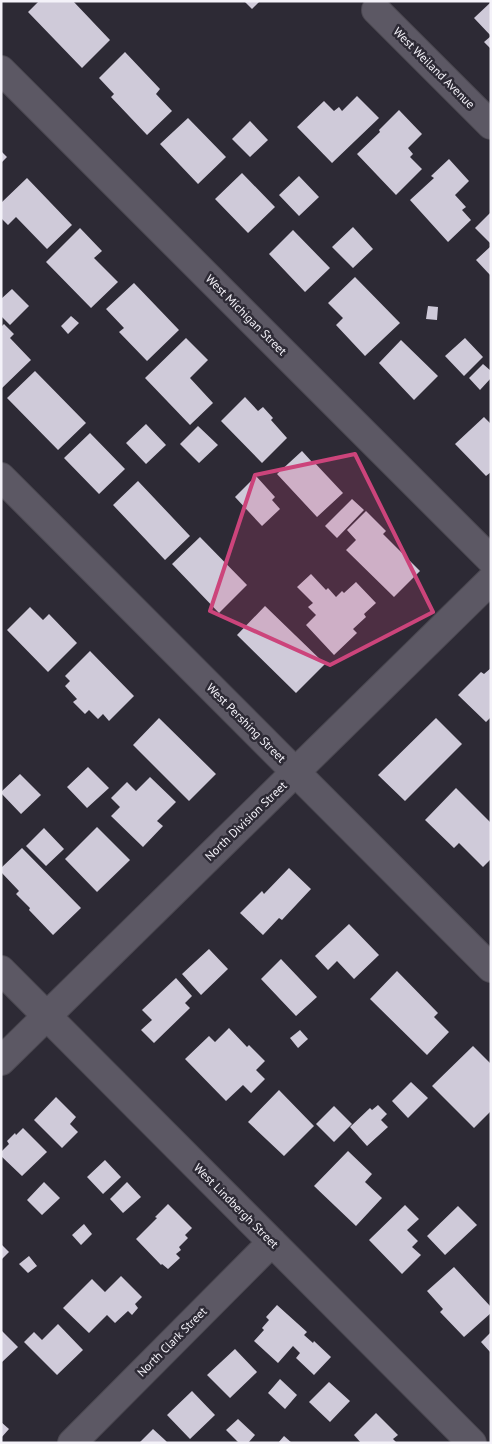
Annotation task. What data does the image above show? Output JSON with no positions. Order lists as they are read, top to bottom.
{
  "streets": {
    "street": [
      "West Weiland Avenue",
      "West Michigan Street",
      "West Pershing Street",
      "North Division Street",
      "West Lindbergh Street",
      "North Clark Street"
    ]
  },
  "crossings": [
    ["West Pershing Street", "North Division Street"],
    ["North Division Street", "West Lindbergh Street"],
    ["West Lindbergh Street", "North Clark Street"]
  ]
}
